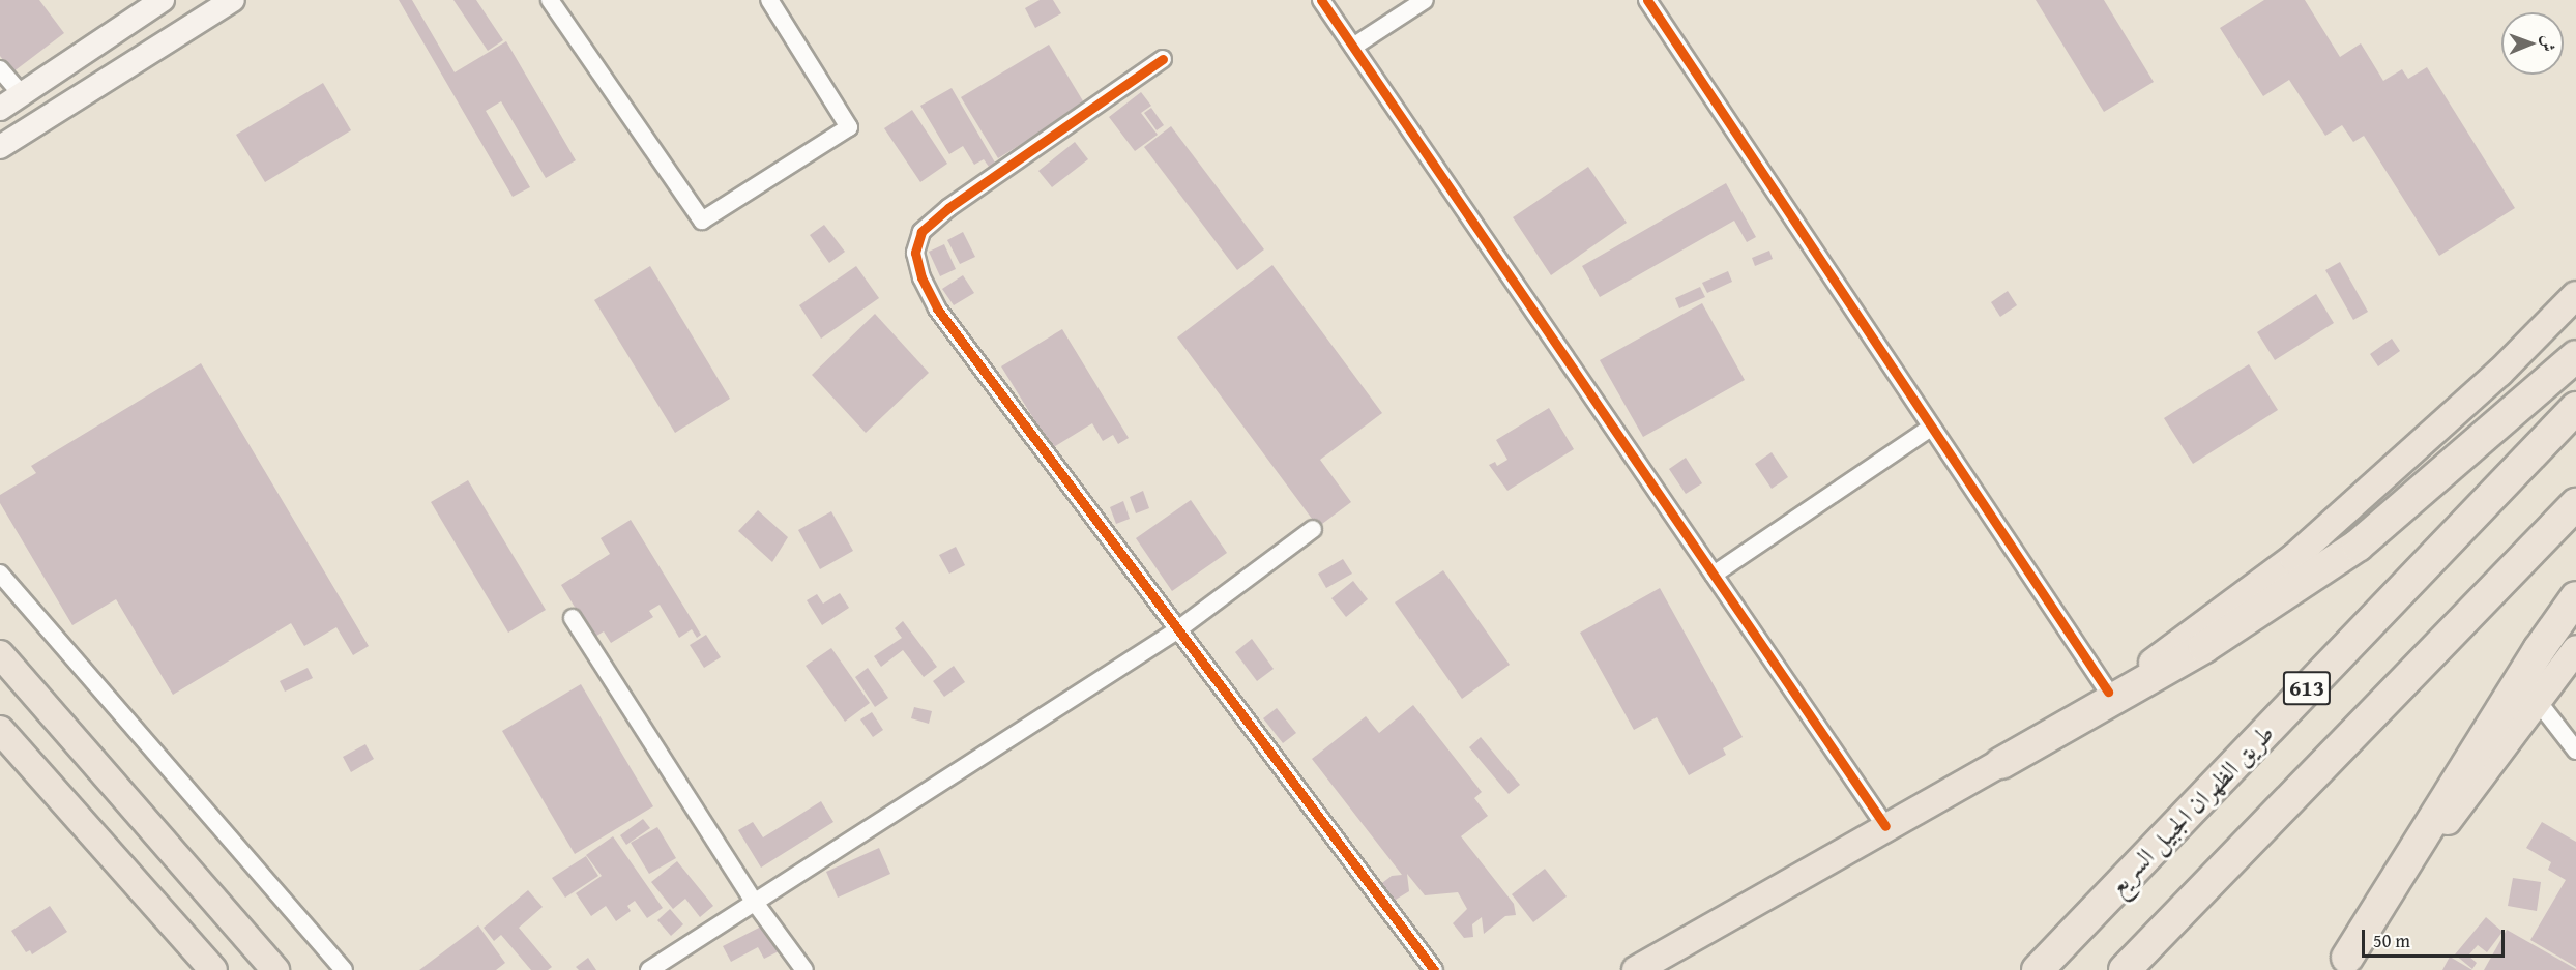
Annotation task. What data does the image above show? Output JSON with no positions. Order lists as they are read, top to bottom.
{
  "streets": {
    "highway": ["613", "طريق الظهران الجبيل السريع"]
  },
  "scale_bar": "50 m",
  "north": "right"
}
